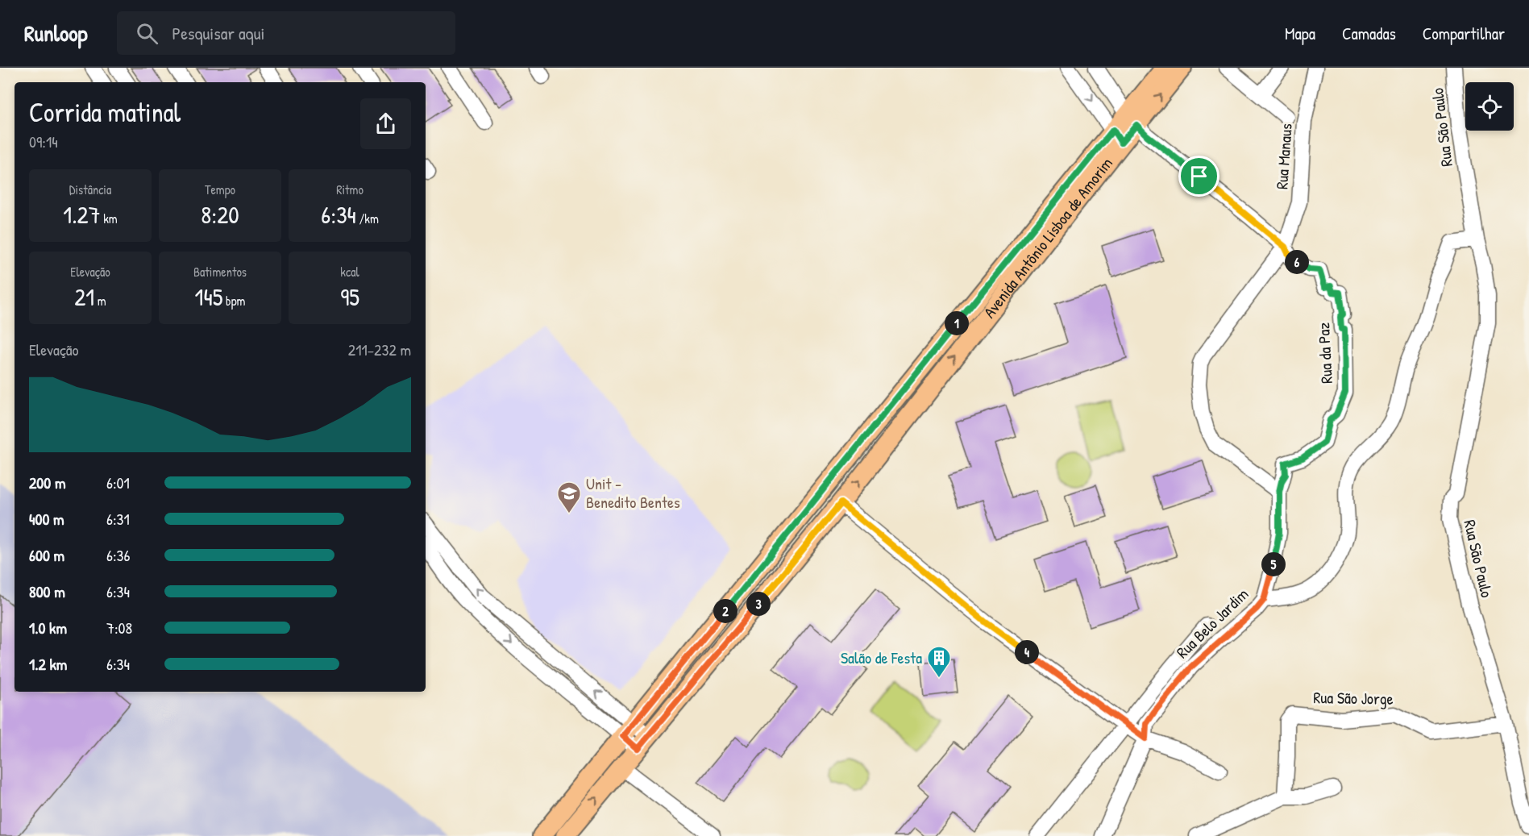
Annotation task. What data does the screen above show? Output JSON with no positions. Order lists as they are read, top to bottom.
{
  "streets": {
    "main road": ["Avenida Antônio Lisboa de Amorim"],
    "street": [
      "Rua São Paulo",
      "Rua Manaus",
      "Rua da Paz",
      "Rua Belo Jardim",
      "Rua São Jorge"
    ]
  },
  "crossings": [
    ["Rua São Paulo", "Rua São Jorge"],
    ["Rua Manaus", "Rua da Paz"],
    ["Rua da Paz", "Rua Belo Jardim"]
  ],
  "places": {
    "school or university": ["Unit - Benedito Bentes"],
    "building": ["Salão de Festa"]
  },
  "page": {
    "header": "Runloop",
    "search": "Pesquisar aqui",
    "nav": ["Mapa", "Camadas", "Compartilhar"],
    "heading": ["Corrida matinal", "09:14"],
    "stats": [
      ["Distância", "1.27 km"],
      ["Tempo", "8:20"],
      ["Ritmo", "6:34 /km"],
      ["Elevação", "21 m"],
      ["Batimentos", "145 bpm"],
      ["kcal", "95"]
    ],
    "pins": [
      "6",
      "1",
      "5",
      "3",
      "2",
      "4"
    ],
    "chart": ["Elevação", "211–232 m"],
    "list": [
      {
        "name": "200 m",
        "note": "6:01"
      },
      {
        "name": "400 m",
        "note": "6:31"
      },
      {
        "name": "600 m",
        "note": "6:36"
      },
      {
        "name": "800 m",
        "note": "6:34"
      },
      {
        "name": "1.0 km",
        "note": "7:08"
      },
      {
        "name": "1.2 km",
        "note": "6:34"
      }
    ]
  }
}
